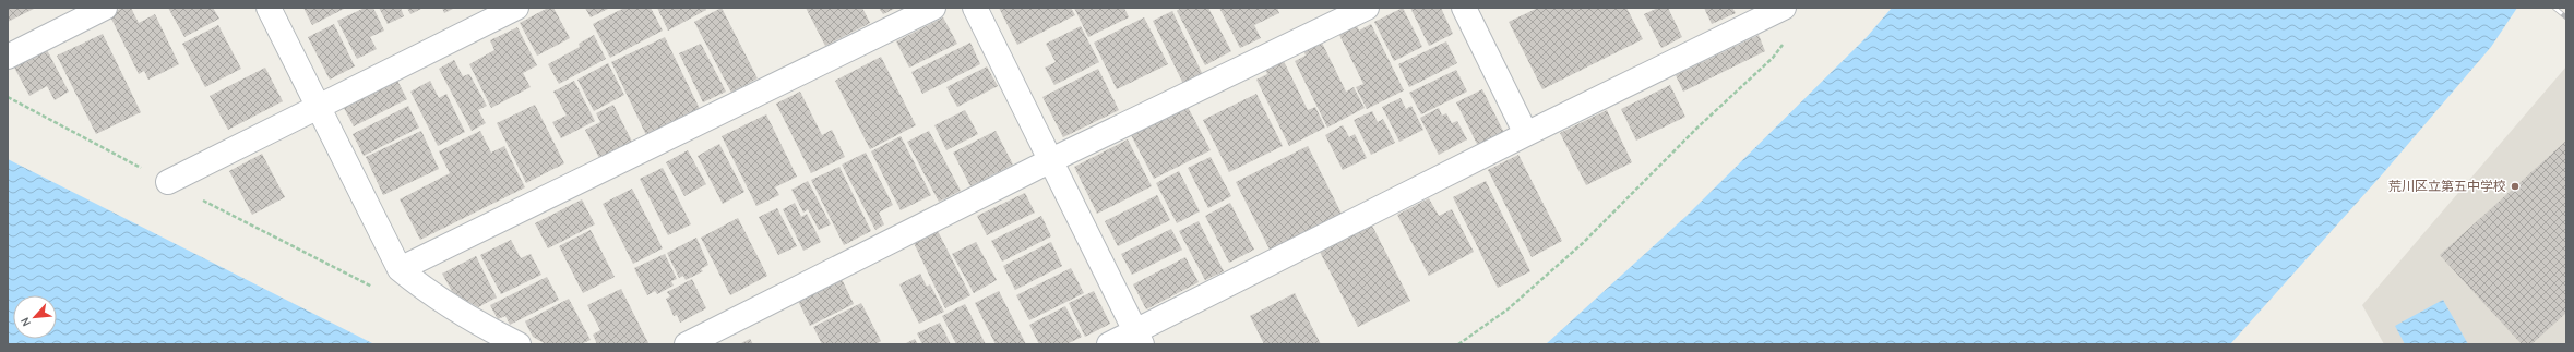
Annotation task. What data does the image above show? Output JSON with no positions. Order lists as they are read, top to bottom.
{
  "places": ["荒川区立第五中学校"],
  "north": "bottom left"
}
